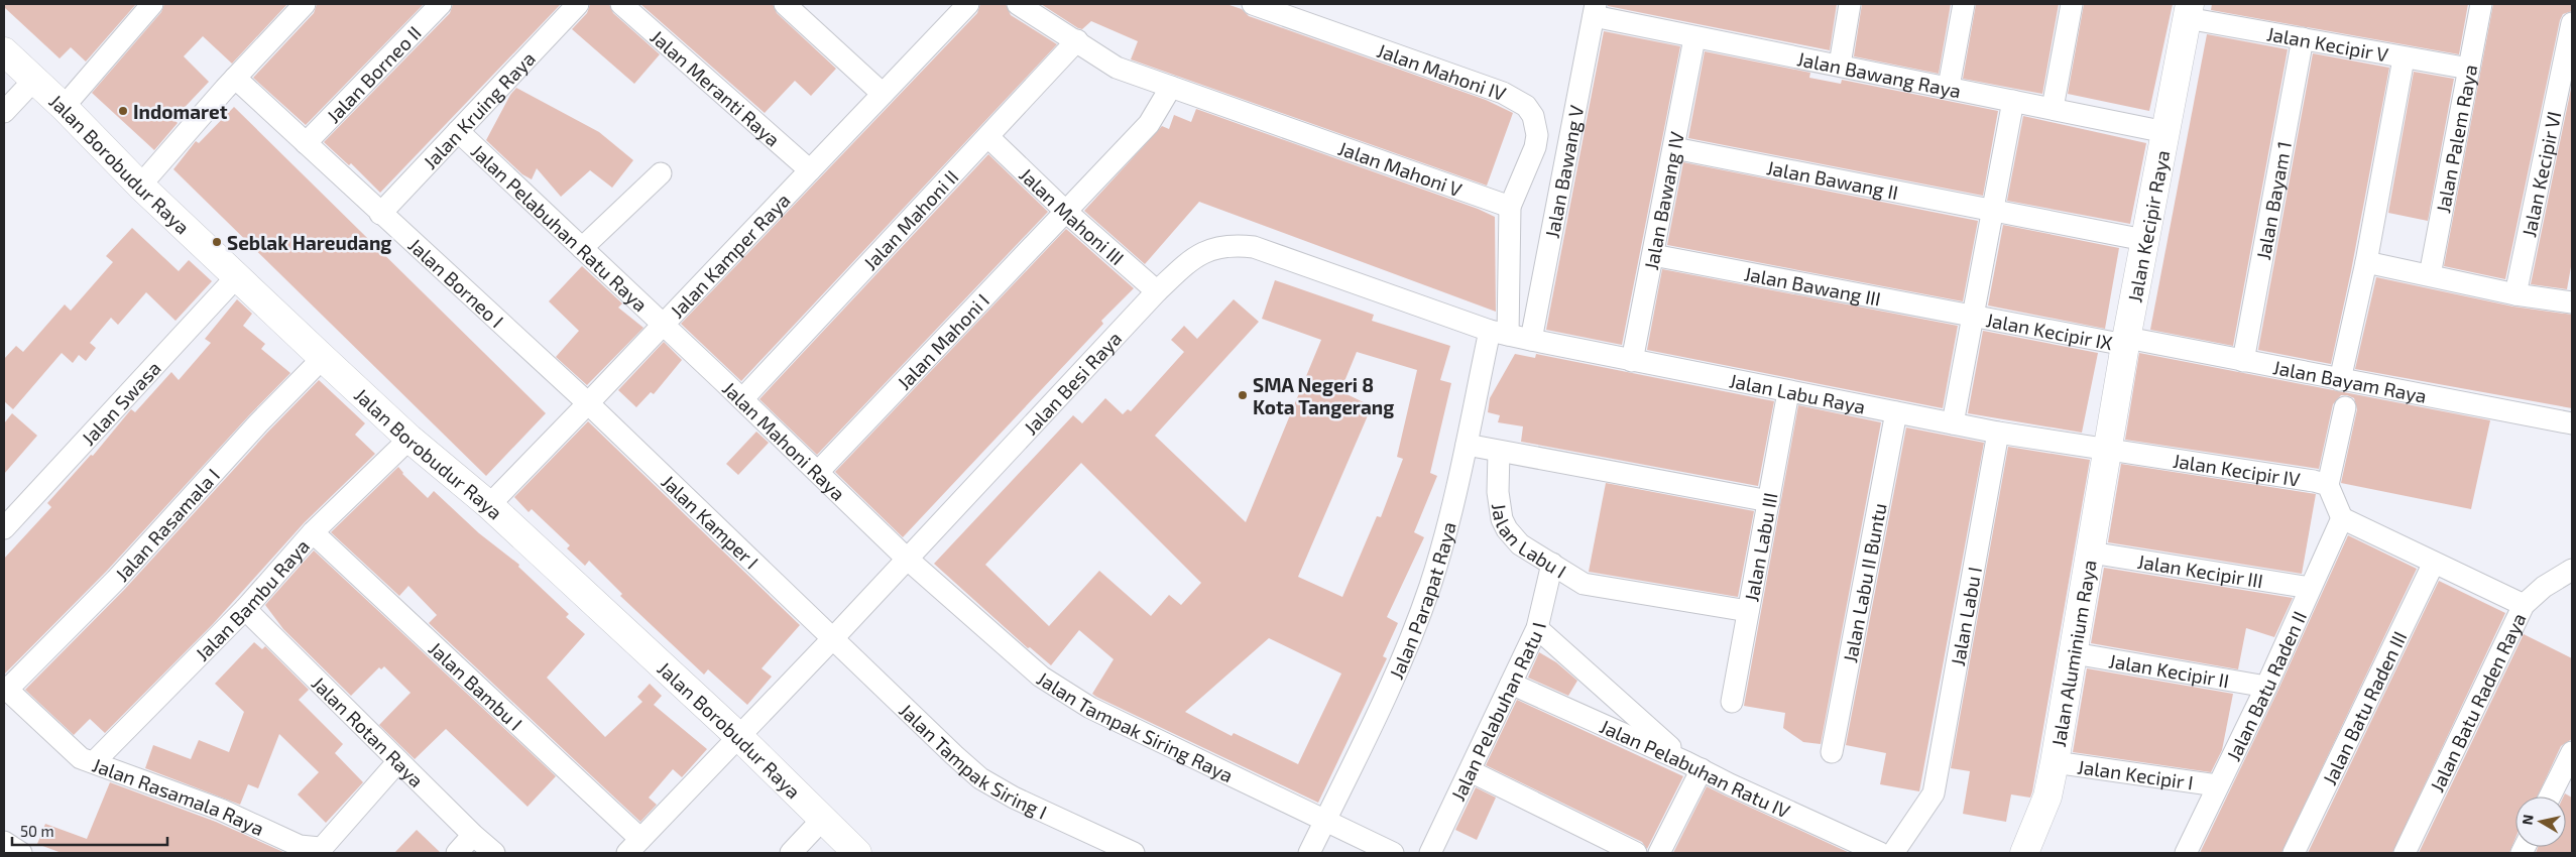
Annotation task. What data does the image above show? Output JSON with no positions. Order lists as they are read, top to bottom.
{
  "streets": {
    "street": [
      "Jalan Kecipir V",
      "Jalan Mahoni IV",
      "Jalan Borneo II",
      "Jalan Bawang Raya",
      "Jalan Meranti Raya",
      "Jalan Kruing Raya",
      "Jalan Palem Raya",
      "Jalan Borobudur Raya",
      "Jalan Mahoni V",
      "Jalan Bawang V",
      "Jalan Kecipir VI",
      "Jalan Bawang II",
      "Jalan Bawang IV",
      "Jalan Bayam 1",
      "Jalan Mahoni III",
      "Jalan Mahoni II",
      "Jalan Kecipir Raya",
      "Jalan Pelabuhan Ratu Raya",
      "Jalan Kamper Raya",
      "Jalan Borneo I",
      "Jalan Bawang III",
      "Jalan Kecipir IX",
      "Jalan Mahoni I",
      "Jalan Besi Raya",
      "Jalan Bayam Raya",
      "Jalan Labu Raya",
      "Jalan Swasa",
      "Jalan Mahoni Raya",
      "Jalan Kecipir IV",
      "Jalan Kamper I",
      "Jalan Rasamala I",
      "Jalan Labu I",
      "Jalan Labu III",
      "Jalan Kecipir III",
      "Jalan Labu II Buntu",
      "Jalan Bambu Raya",
      "Jalan Parapat Raya",
      "Jalan Aluminium Raya",
      "Jalan Kecipir II",
      "Jalan Bambu I",
      "Jalan Batu Raden II",
      "Jalan Batu Raden Raya",
      "Jalan Batu Raden III",
      "Jalan Pelabuhan Ratu I",
      "Jalan Tampak Siring Raya",
      "Jalan Rotan Raya",
      "Jalan Tampak Siring I",
      "Jalan Pelabuhan Ratu IV",
      "Jalan Kecipir I",
      "Jalan Rasamala Raya"
    ]
  },
  "crossings": [
    ["Jalan Kecipir V", "Jalan Palem Raya"],
    ["Jalan Kecipir V", "Jalan Bayam 1"],
    ["Jalan Kecipir V", "Jalan Kecipir Raya"],
    ["Jalan Mahoni IV", "Jalan Mahoni V"],
    ["Jalan Borneo II", "Jalan Borneo I"],
    ["Jalan Bawang Raya", "Jalan Bawang V"],
    ["Jalan Bawang Raya", "Jalan Bawang IV"],
    ["Jalan Bawang Raya", "Jalan Kecipir Raya"],
    ["Jalan Meranti Raya", "Jalan Kamper Raya"],
    ["Jalan Kruing Raya", "Jalan Pelabuhan Ratu Raya"],
    ["Jalan Kruing Raya", "Jalan Borneo I"],
    ["Jalan Borobudur Raya", "Jalan Kamper Raya"],
    ["Jalan Borobudur Raya", "Jalan Besi Raya"],
    ["Jalan Borobudur Raya", "Jalan Swasa"],
    ["Jalan Borobudur Raya", "Jalan Rasamala I"],
    ["Jalan Borobudur Raya", "Jalan Bambu Raya"],
    ["Jalan Mahoni V", "Jalan Mahoni II"],
    ["Jalan Bawang V", "Jalan Labu Raya"],
    ["Jalan Bawang II", "Jalan Bawang IV"],
    ["Jalan Bawang II", "Jalan Kecipir Raya"],
    ["Jalan Bawang IV", "Jalan Bawang III"],
    ["Jalan Bawang IV", "Jalan Labu Raya"],
    ["Jalan Bayam 1", "Jalan Bayam Raya"],
    ["Jalan Mahoni III", "Jalan Mahoni II"],
    ["Jalan Mahoni III", "Jalan Mahoni I"],
    ["Jalan Mahoni III", "Jalan Besi Raya"],
    ["Jalan Mahoni II", "Jalan Mahoni Raya"],
    ["Jalan Kecipir Raya", "Jalan Kecipir IX"],
    ["Jalan Kecipir Raya", "Jalan Bayam Raya"],
    ["Jalan Kecipir Raya", "Jalan Labu Raya"],
    ["Jalan Kecipir Raya", "Jalan Kecipir IV"],
    ["Jalan Kecipir Raya", "Jalan Aluminium Raya"],
    ["Jalan Pelabuhan Ratu Raya", "Jalan Kamper Raya"],
    ["Jalan Pelabuhan Ratu Raya", "Jalan Mahoni Raya"],
    ["Jalan Kamper Raya", "Jalan Borneo I"],
    ["Jalan Kamper Raya", "Jalan Mahoni Raya"],
    ["Jalan Kamper Raya", "Jalan Kamper I"],
    ["Jalan Borneo I", "Jalan Kamper I"],
    ["Jalan Bawang III", "Jalan Kecipir IX"],
    ["Jalan Kecipir IX", "Jalan Bayam Raya"],
    ["Jalan Mahoni I", "Jalan Mahoni Raya"],
    ["Jalan Besi Raya", "Jalan Labu Raya"],
    ["Jalan Besi Raya", "Jalan Mahoni Raya"],
    ["Jalan Besi Raya", "Jalan Kamper I"],
    ["Jalan Besi Raya", "Jalan Parapat Raya"],
    ["Jalan Besi Raya", "Jalan Bambu I"],
    ["Jalan Besi Raya", "Jalan Tampak Siring Raya"],
    ["Jalan Besi Raya", "Jalan Tampak Siring I"],
    ["Jalan Labu Raya", "Jalan Kecipir IV"],
    ["Jalan Labu Raya", "Jalan Labu I"],
    ["Jalan Labu Raya", "Jalan Labu III"],
    ["Jalan Labu Raya", "Jalan Labu II Buntu"],
    ["Jalan Labu Raya", "Jalan Parapat Raya"],
    ["Jalan Labu Raya", "Jalan Aluminium Raya"],
    ["Jalan Mahoni Raya", "Jalan Tampak Siring Raya"],
    ["Jalan Kecipir IV", "Jalan Aluminium Raya"],
    ["Jalan Kamper I", "Jalan Tampak Siring I"],
    ["Jalan Rasamala I", "Jalan Rasamala Raya"],
    ["Jalan Labu I", "Jalan Labu III"],
    ["Jalan Labu I", "Jalan Pelabuhan Ratu I"],
    ["Jalan Kecipir III", "Jalan Aluminium Raya"],
    ["Jalan Kecipir III", "Jalan Batu Raden II"],
    ["Jalan Bambu Raya", "Jalan Bambu I"],
    ["Jalan Bambu Raya", "Jalan Rotan Raya"],
    ["Jalan Bambu Raya", "Jalan Rasamala Raya"],
    ["Jalan Parapat Raya", "Jalan Tampak Siring Raya"],
    ["Jalan Aluminium Raya", "Jalan Kecipir II"],
    ["Jalan Aluminium Raya", "Jalan Kecipir I"],
    ["Jalan Kecipir II", "Jalan Batu Raden II"],
    ["Jalan Batu Raden II", "Jalan Kecipir I"],
    ["Jalan Pelabuhan Ratu I", "Jalan Pelabuhan Ratu IV"],
    ["Jalan Rotan Raya", "Jalan Rasamala Raya"]
  ],
  "places": ["Indomaret", "Seblak Hareudang", "SMA Negeri 8 Kota Tangerang"],
  "scale_bar": "50 m",
  "north": "left"
}
